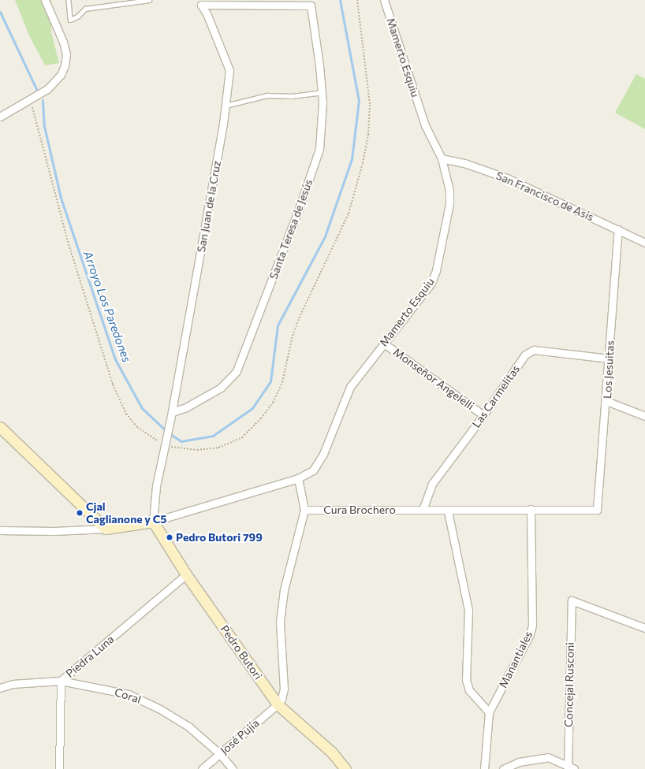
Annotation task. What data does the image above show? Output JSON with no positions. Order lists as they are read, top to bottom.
{
  "streets": {
    "street": [
      "Mamerto Esquiu",
      "San Francisco de Asis",
      "San Juan de la Cruz",
      "Santa Teresa de Jesús",
      "Los Jesuitas",
      "Monseñor Angelelli",
      "Las Carmelitas",
      "Cura Brochero",
      "Pedro Butori",
      "Piedra Luna",
      "Manantiales",
      "Concejal Rusconi",
      "Coral",
      "José Pujía"
    ]
  },
  "crossings": [
    ["Mamerto Esquiu", "San Francisco de Asis"],
    ["Mamerto Esquiu", "Monseñor Angelelli"],
    ["San Francisco de Asis", "Los Jesuitas"],
    ["San Juan de la Cruz", "Santa Teresa de Jesús"],
    ["San Juan de la Cruz", "Pedro Butori"],
    ["Los Jesuitas", "Las Carmelitas"],
    ["Los Jesuitas", "Cura Brochero"],
    ["Monseñor Angelelli", "Las Carmelitas"],
    ["Las Carmelitas", "Cura Brochero"],
    ["Cura Brochero", "Manantiales"],
    ["Pedro Butori", "Piedra Luna"],
    ["Pedro Butori", "José Pujía"],
    ["Piedra Luna", "Coral"],
    ["Coral", "José Pujía"]
  ],
  "water": ["Arroyo Los Paredones"],
  "places": ["Cjal Caglianone y C5", "Pedro Butori 799"]
}
